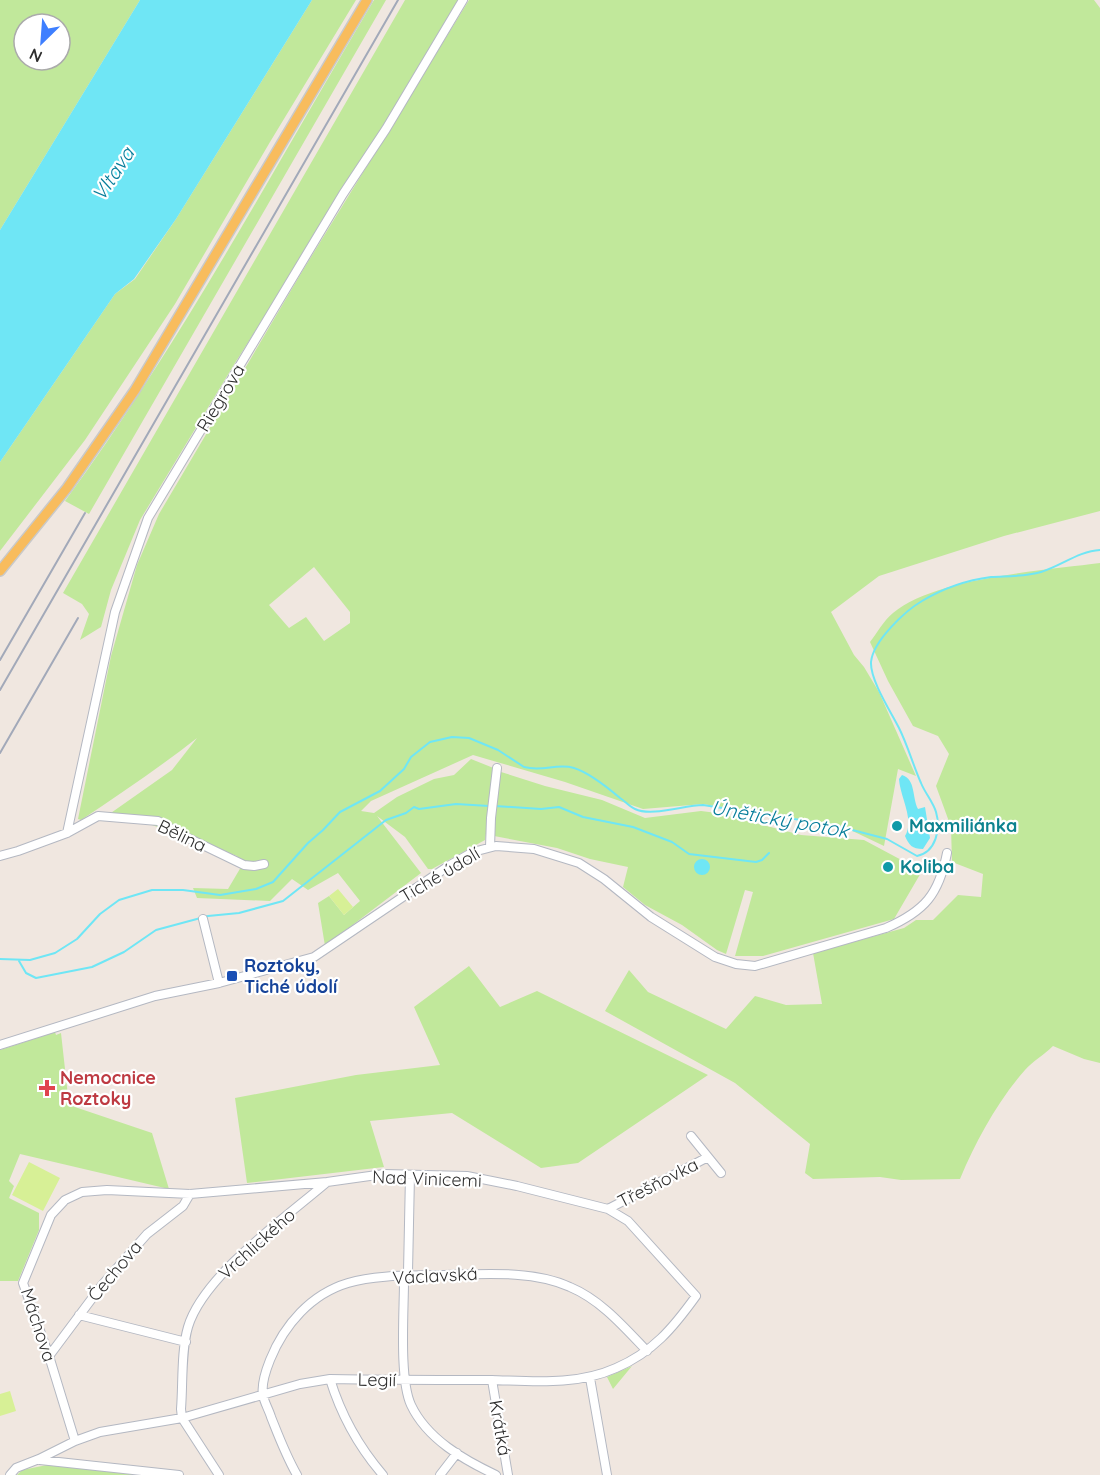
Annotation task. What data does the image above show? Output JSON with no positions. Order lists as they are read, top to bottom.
{
  "streets": {
    "street": [
      "Riegrova",
      "Bělina",
      "Tiché údolí",
      "Nad Vinicemi",
      "Třešňovka",
      "Vrchlického",
      "Čechova",
      "Václavská",
      "Máchova",
      "Legií",
      "Krátká"
    ]
  },
  "crossings": [
    ["Riegrova", "Bělina"],
    ["Nad Vinicemi", "Třešňovka"],
    ["Nad Vinicemi", "Vrchlického"],
    ["Nad Vinicemi", "Čechova"],
    ["Nad Vinicemi", "Máchova"],
    ["Nad Vinicemi", "Legií"],
    ["Vrchlického", "Legií"],
    ["Čechova", "Máchova"],
    ["Václavská", "Legií"],
    ["Máchova", "Legií"],
    ["Legií", "Krátká"]
  ],
  "water": ["Vltava", "Únětický potok"],
  "places": {
    "other": ["Maxmiliánka", "Koliba"],
    "transit": ["Roztoky, Tiché údolí"],
    "health": ["Nemocnice Roztoky"]
  },
  "north": "bottom left"
}
